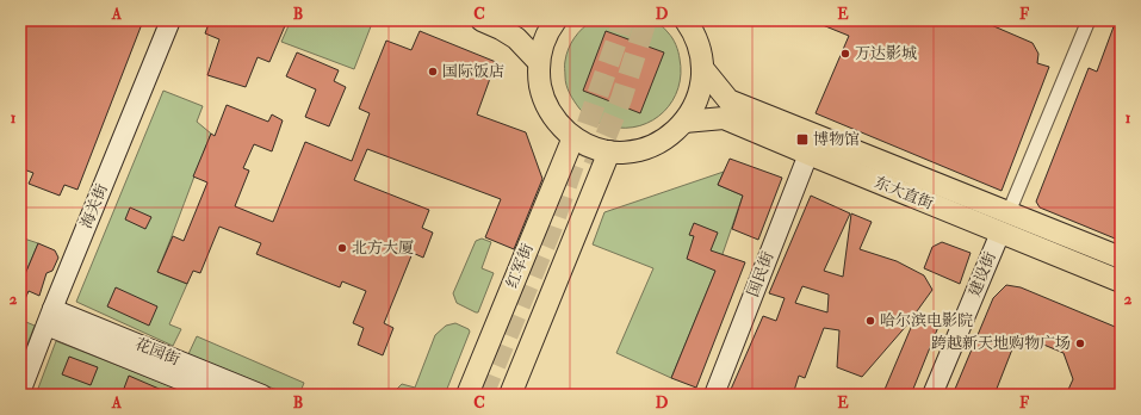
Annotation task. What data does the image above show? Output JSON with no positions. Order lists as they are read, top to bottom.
{
  "streets": {
    "main road": ["东大直街", "红军街"],
    "street": [
      "海关街",
      "国民街",
      "建设街",
      "花园街"
    ]
  },
  "crossings": [
    ["东大直街", "国民街"],
    ["东大直街", "建设街"],
    ["海关街", "花园街"]
  ],
  "places": {
    "other": [
      "万达影城",
      "国际饭店",
      "北方大厦",
      "哈尔滨电影院",
      "跨越新天地购物广场"
    ],
    "transit": ["博物馆"]
  },
  "grid": {
    "columns": [
      "A",
      "B",
      "C",
      "D",
      "E",
      "F"
    ],
    "rows": ["1", "2"]
  }
}
